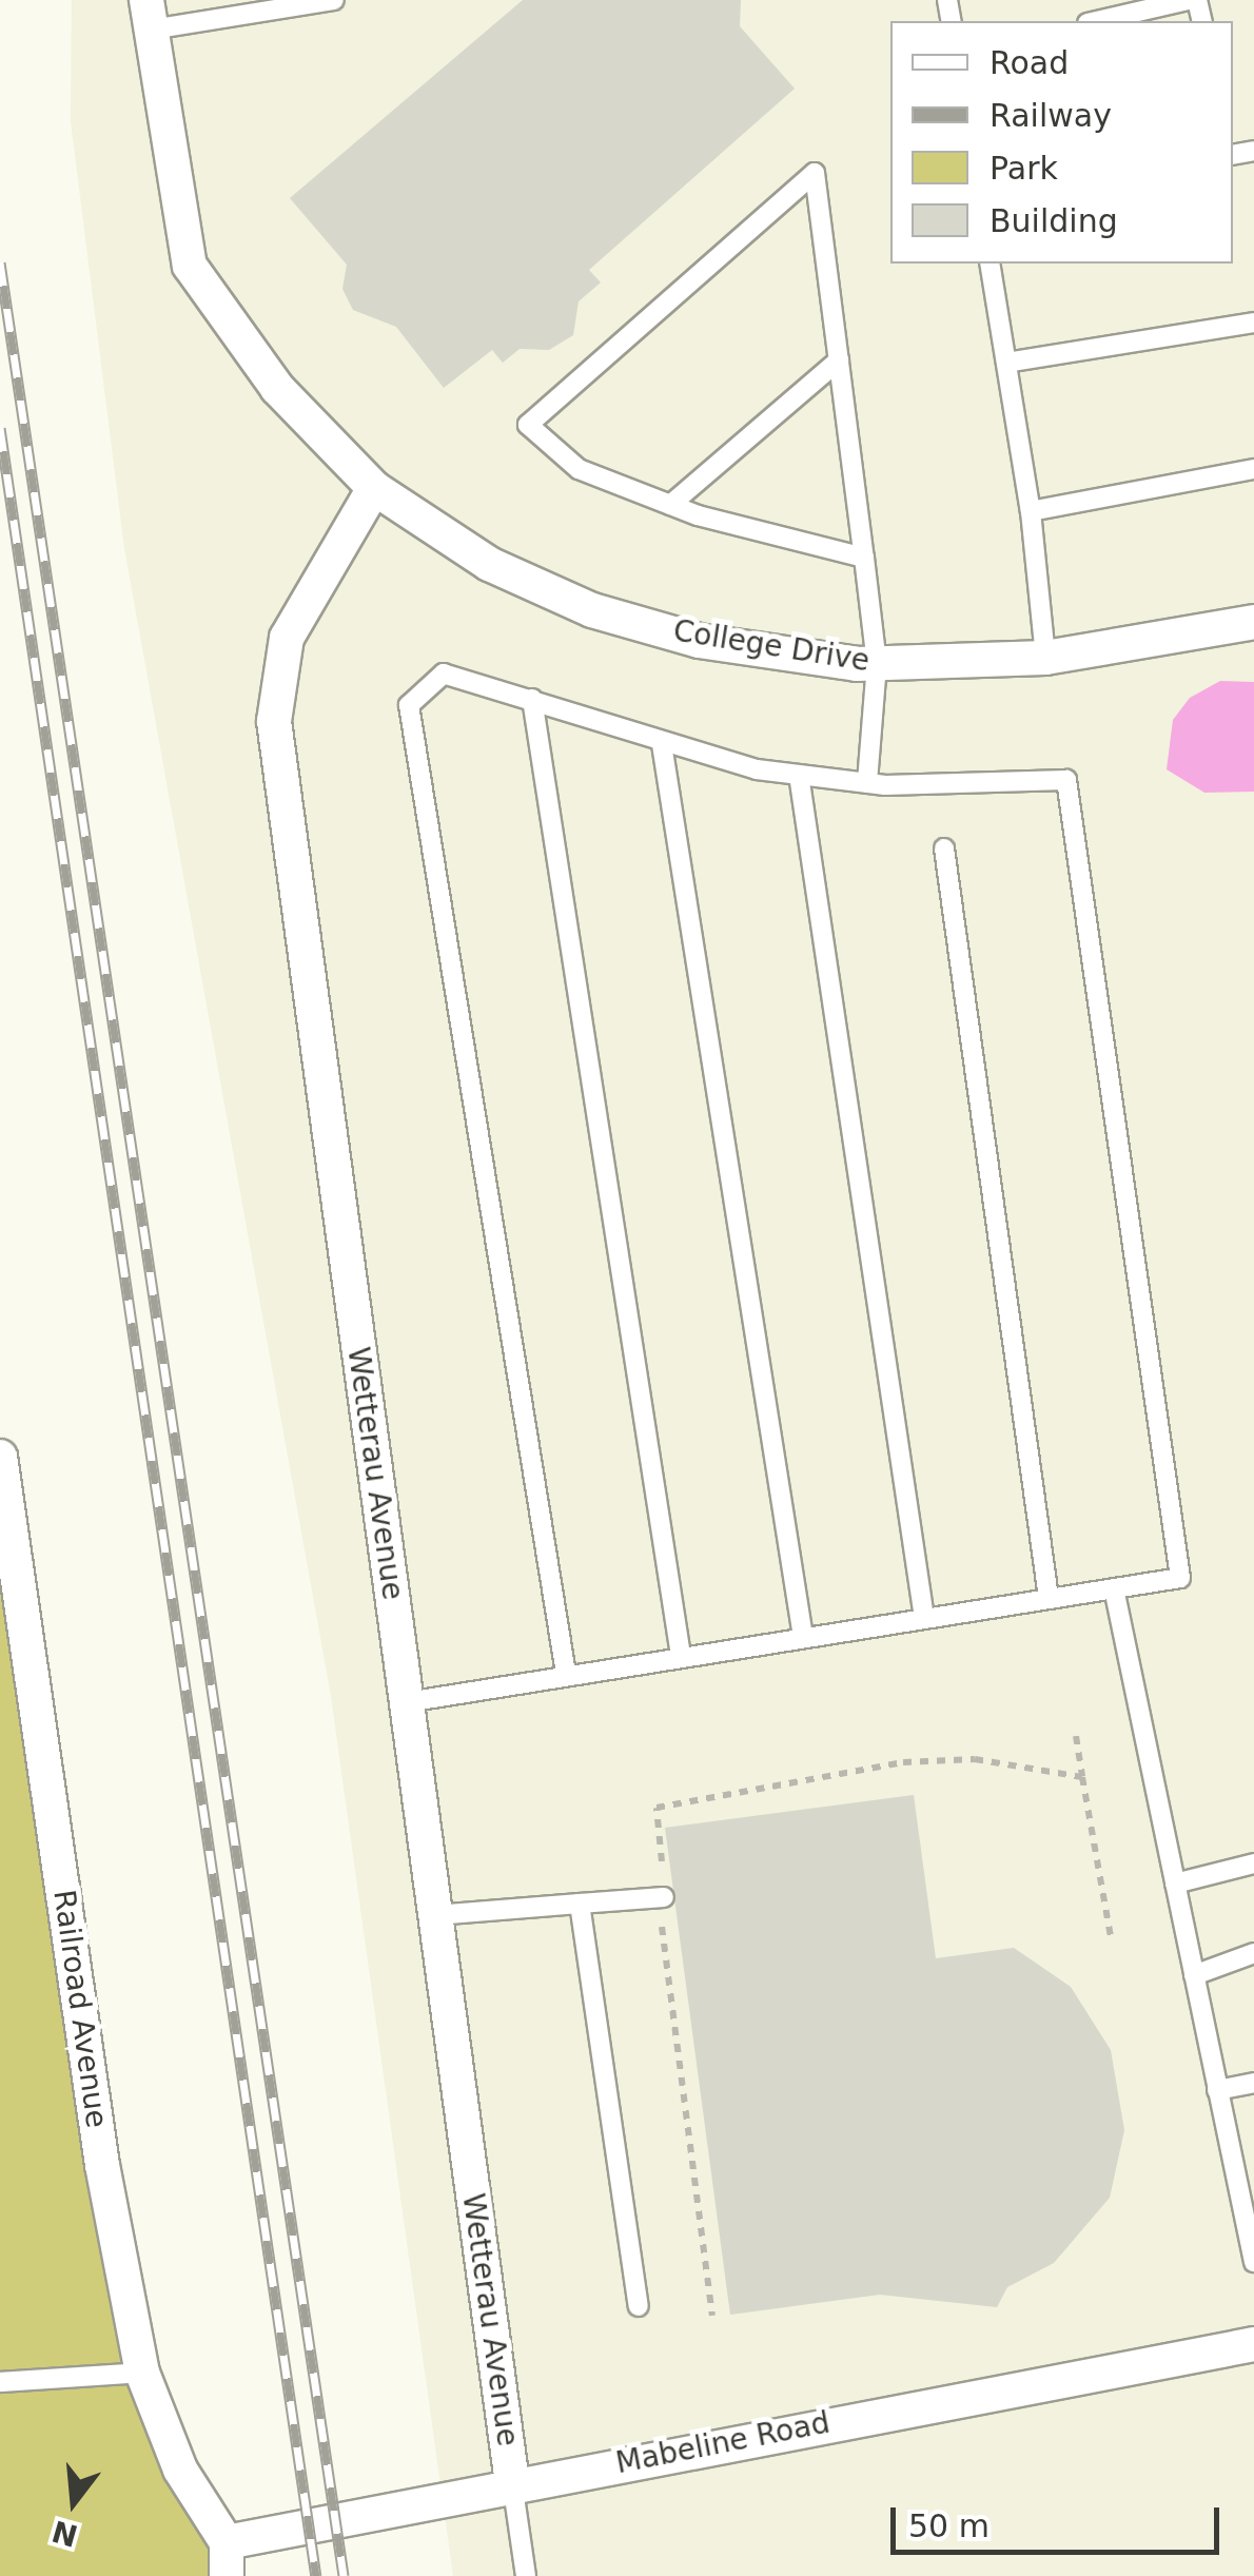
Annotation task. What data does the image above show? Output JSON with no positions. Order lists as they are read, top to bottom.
{
  "streets": {
    "street": [
      "College Drive",
      "Wetterau Avenue",
      "Railroad Avenue",
      "Mabeline Road"
    ]
  },
  "crossings": [
    ["College Drive", "Wetterau Avenue"],
    ["Wetterau Avenue", "Mabeline Road"],
    ["Railroad Avenue", "Mabeline Road"]
  ],
  "legend": [
    "Road",
    "Railway",
    "Park",
    "Building"
  ],
  "scale_bar": "50 m",
  "north": "bottom"
}
